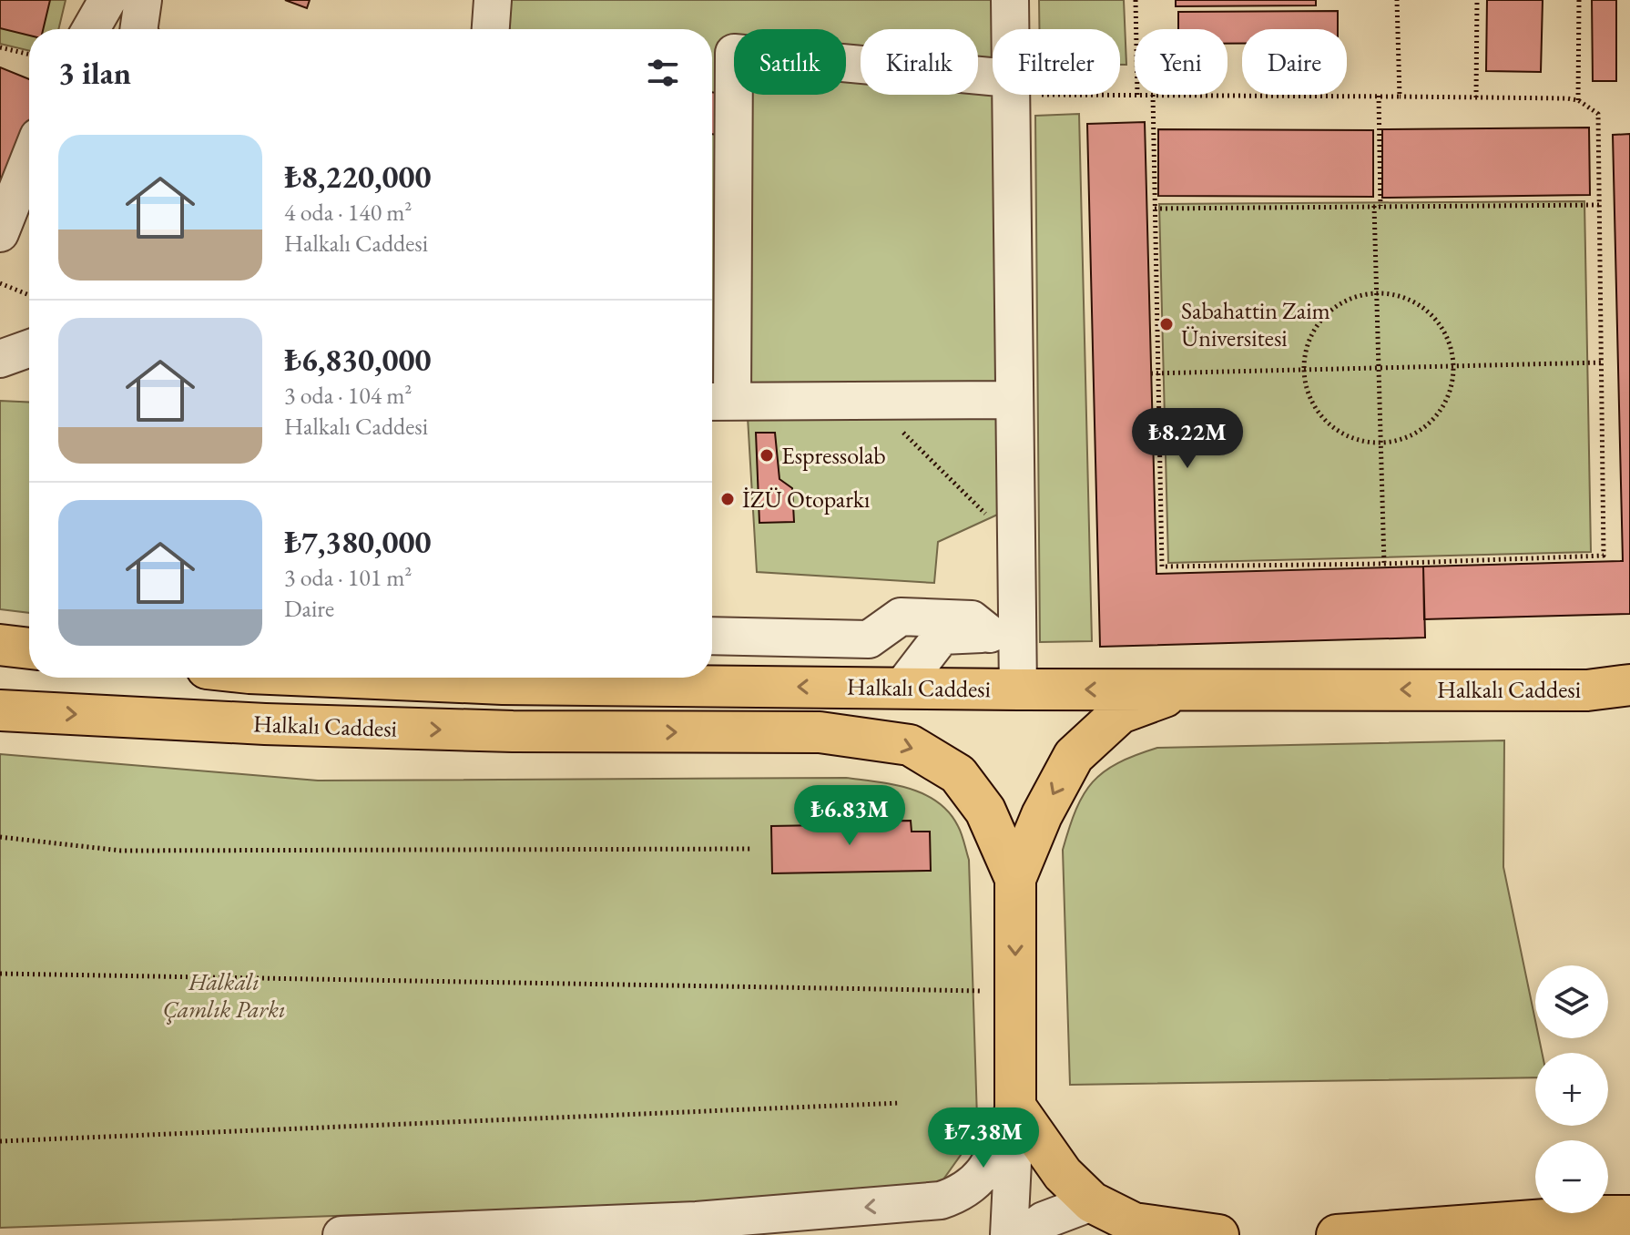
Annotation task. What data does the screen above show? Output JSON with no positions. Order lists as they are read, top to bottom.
{
  "streets": {
    "main road": ["Halkalı Caddesi"]
  },
  "parks": ["Halkalı Çamlık Parkı"],
  "places": ["Sabahattin Zaim Üniversitesi", "Espressolab", "İZÜ Otoparkı"],
  "page": {
    "chip": [
      "Satılık",
      "Kiralık",
      "Filtreler",
      "Yeni",
      "Daire"
    ],
    "heading": "3 ilan",
    "list": [
      {
        "name": "₺8,220,000",
        "note": "4 oda · 140 m² · Halkalı Caddesi"
      },
      {
        "name": "₺6,830,000",
        "note": "3 oda · 104 m² · Halkalı Caddesi"
      },
      {
        "name": "₺7,380,000",
        "note": "3 oda · 101 m² · Daire"
      }
    ],
    "price": ["₺8.22M", "₺6.83M", "₺7.38M"],
    "map_buttons": ["+", "−"]
  }
}
